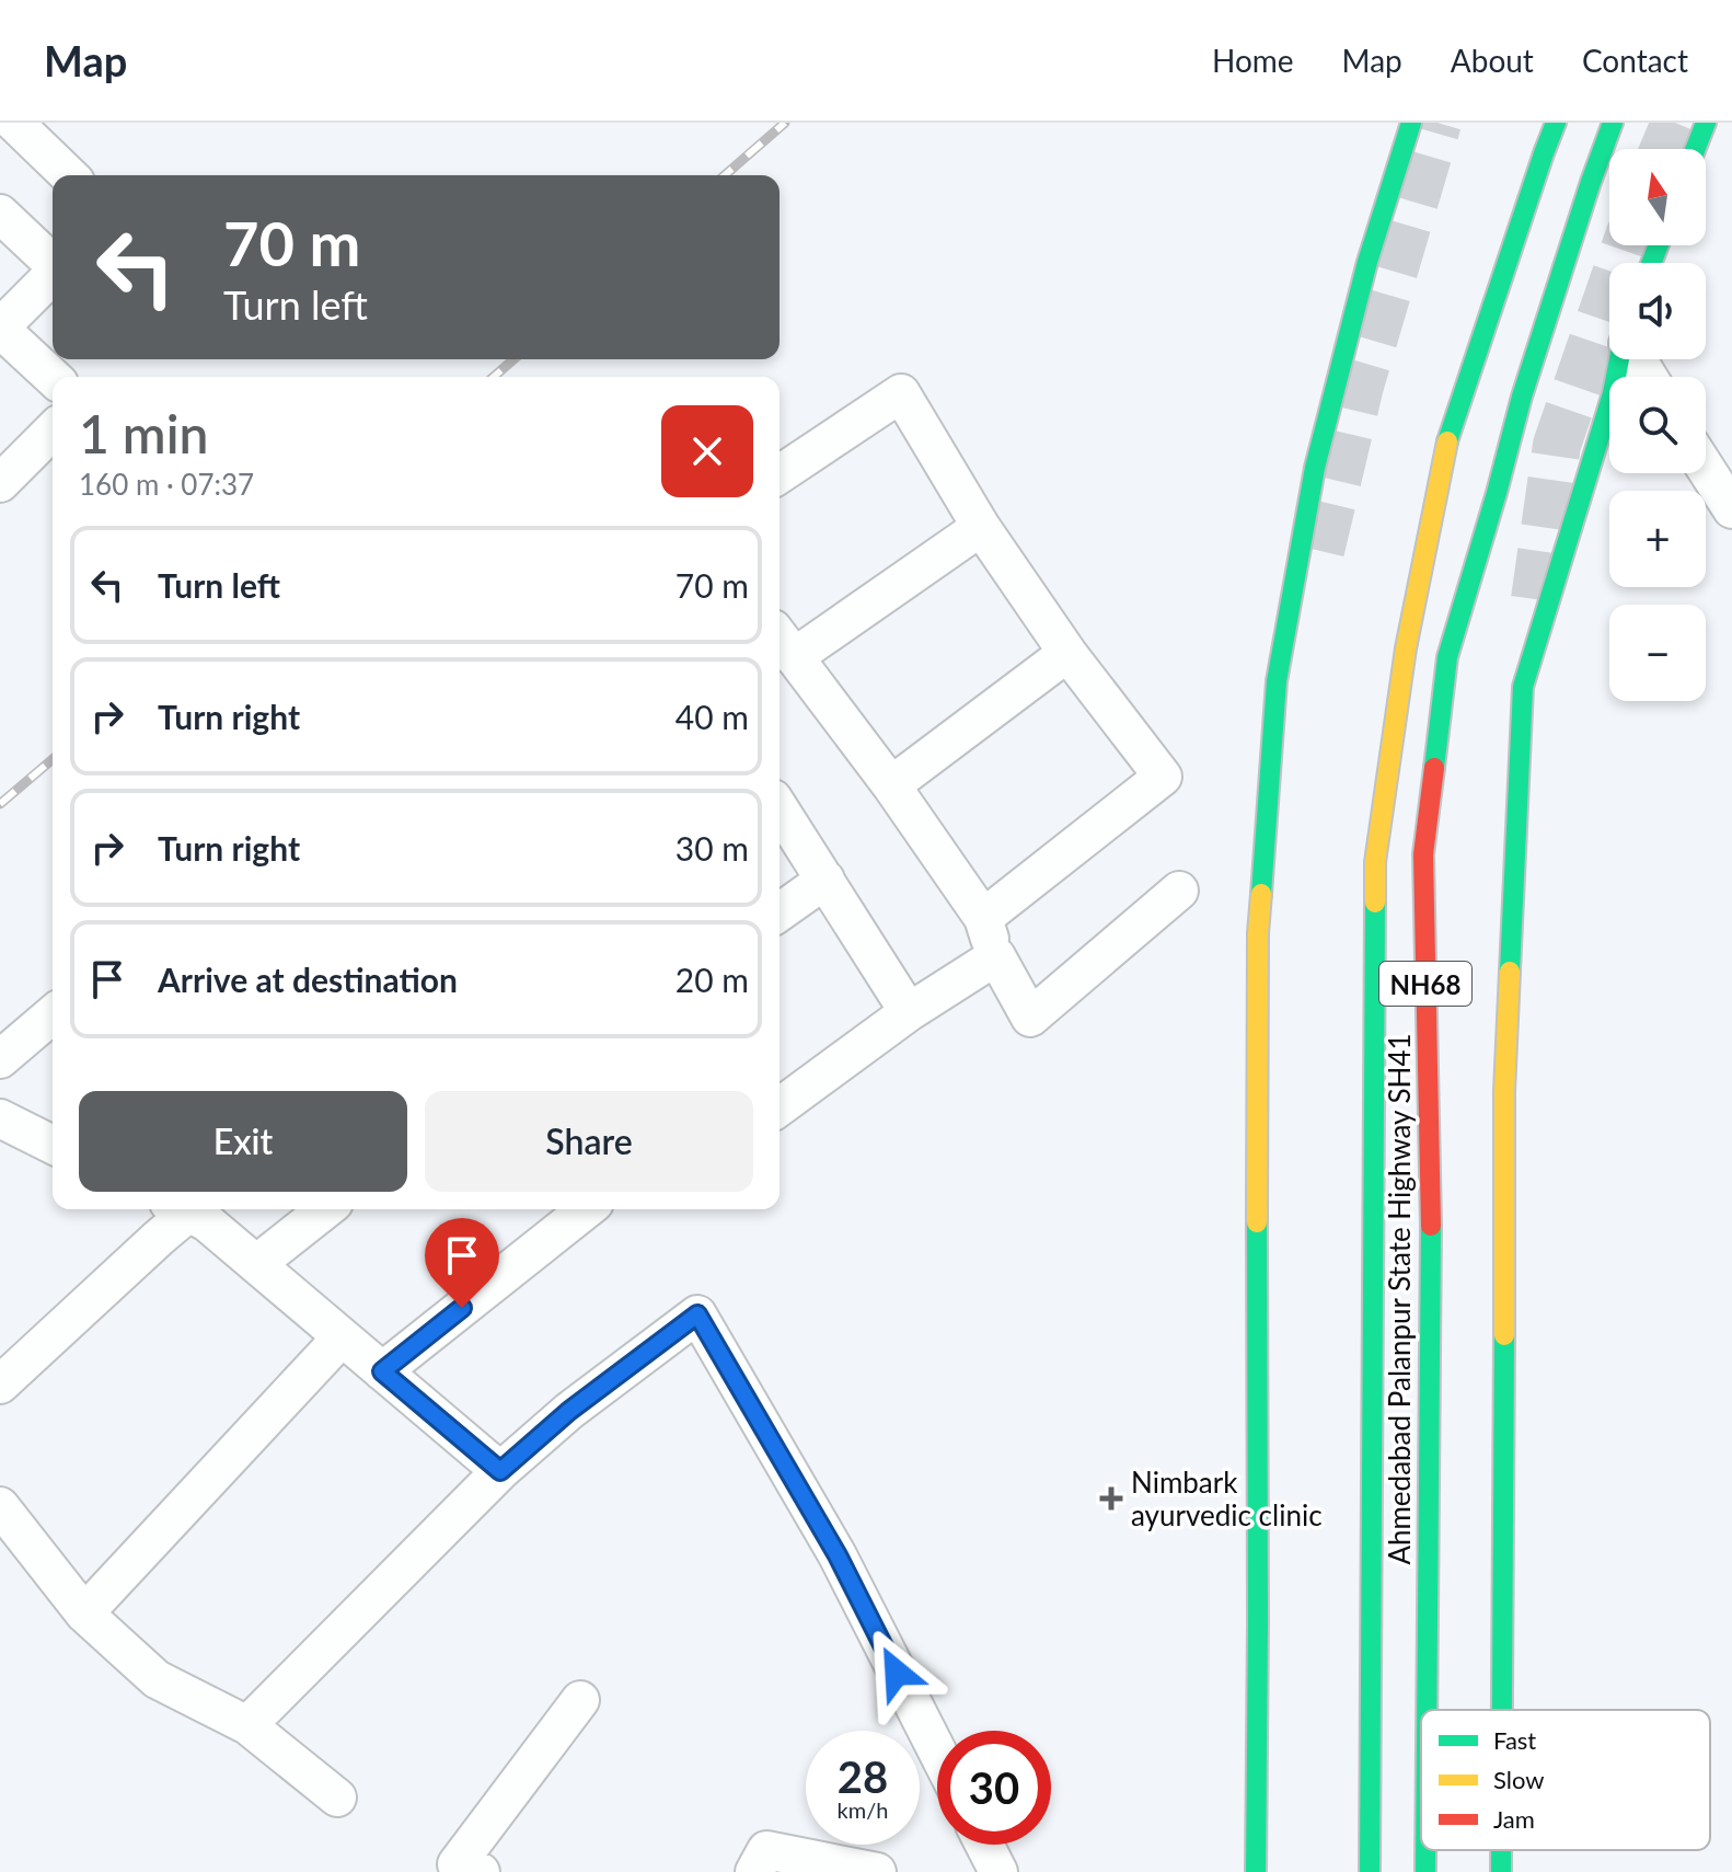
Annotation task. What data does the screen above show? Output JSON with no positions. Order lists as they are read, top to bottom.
{
  "streets": {
    "main road": ["NH68", "Ahmedabad Palanpur State Highway SH41"]
  },
  "places": {
    "health": ["Nimbark ayurvedic clinic"]
  },
  "legend": ["Fast", "Slow", "Jam"],
  "north": "top",
  "page": {
    "header": "Map",
    "nav": [
      "Home",
      "Map",
      "About",
      "Contact"
    ],
    "map_buttons": ["+", "−"],
    "turn": ["70 m", "Turn left"],
    "heading": ["1 min", "160 m · 07:37"],
    "list": [
      {
        "name": "Turn left",
        "value": "70 m"
      },
      {
        "name": "Turn right",
        "value": "40 m"
      },
      {
        "name": "Turn right",
        "value": "30 m"
      },
      {
        "name": "Arrive at destination",
        "value": "20 m"
      }
    ],
    "buttons": ["Exit", "Share"],
    "speed": "28 km/h",
    "limit": "30"
  }
}
